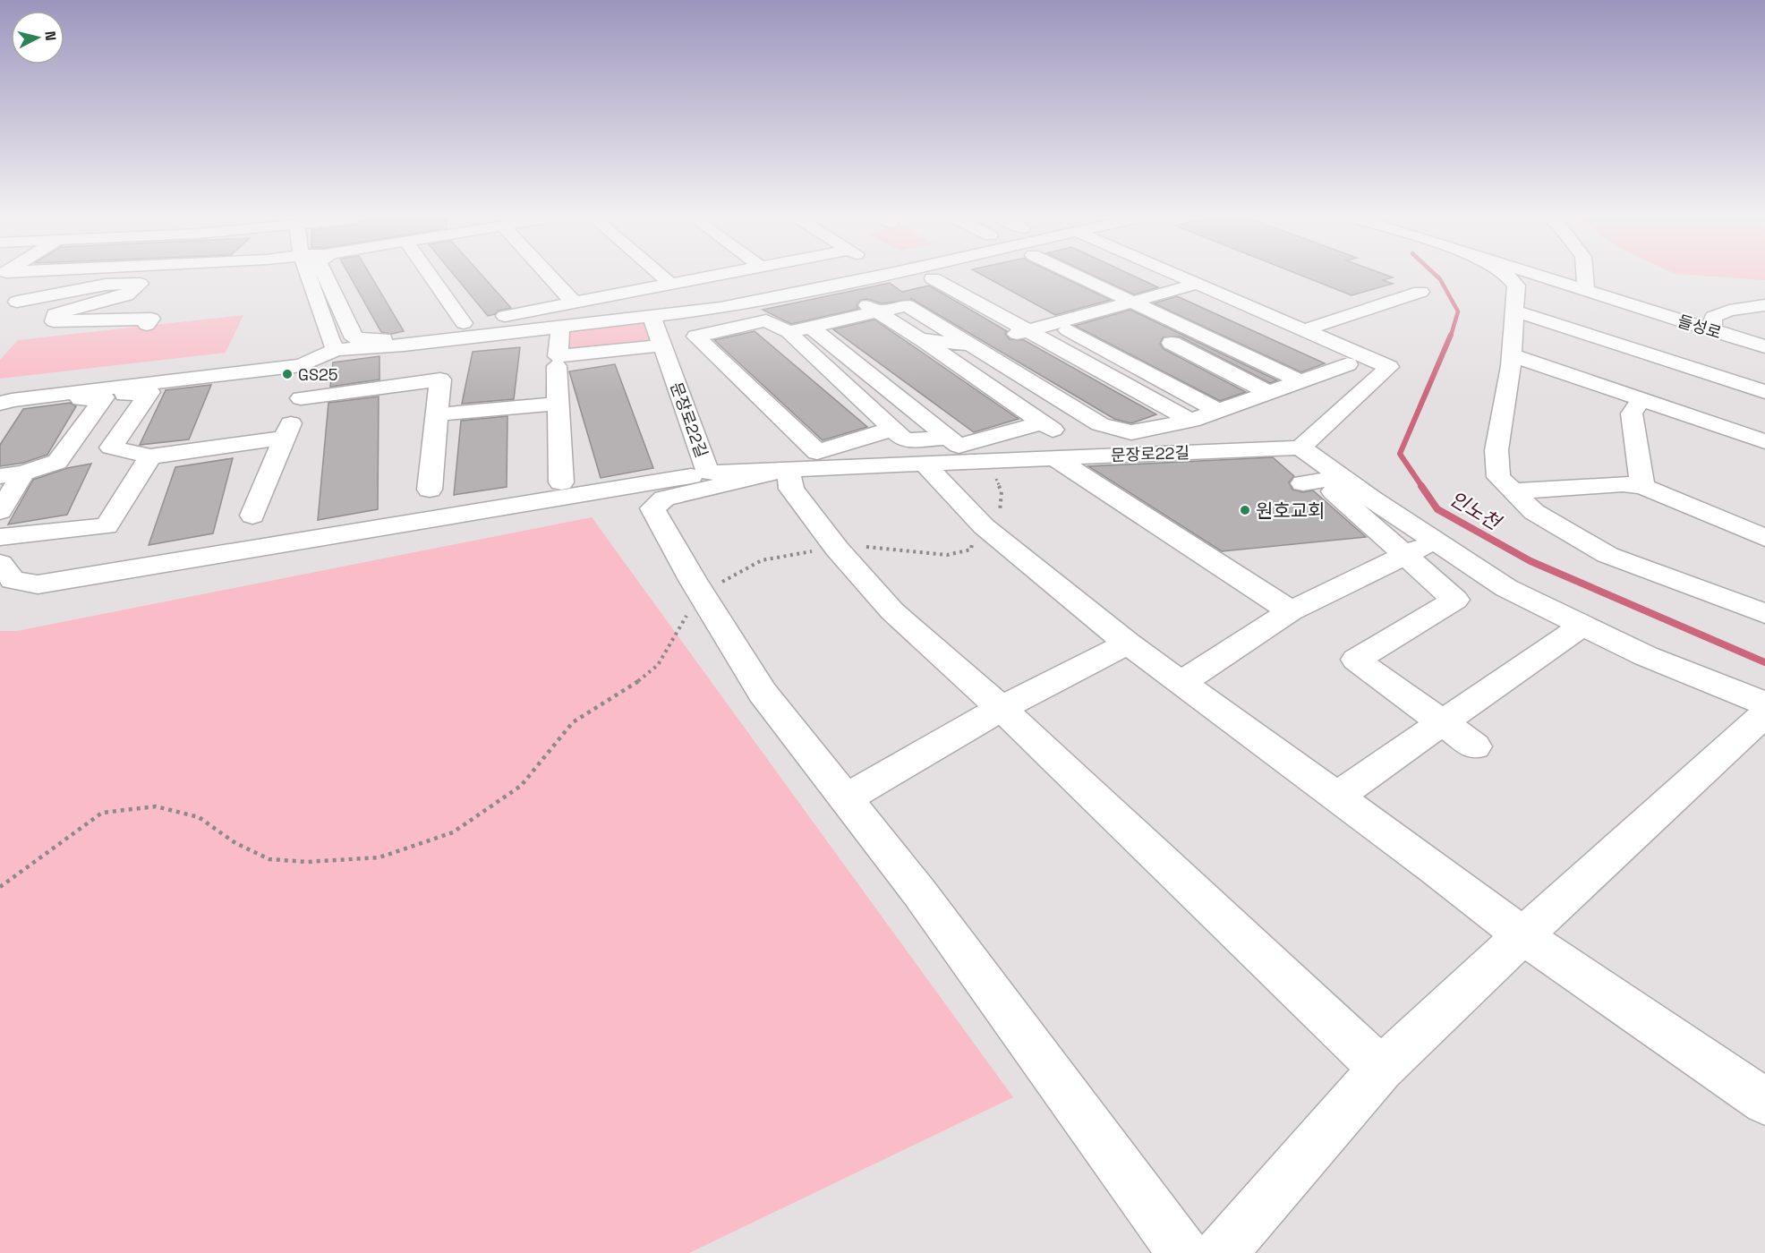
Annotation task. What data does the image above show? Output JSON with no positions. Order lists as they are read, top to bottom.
{
  "streets": {
    "street": ["들성로", "문장로22길"]
  },
  "water": ["인노천"],
  "places": ["GS25", "원호교회"],
  "north": "right"
}
